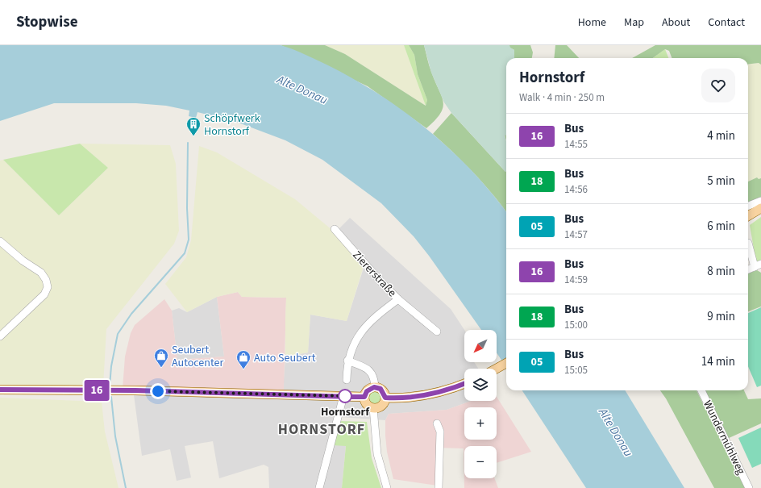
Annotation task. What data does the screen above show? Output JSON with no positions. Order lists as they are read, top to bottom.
{
  "streets": {
    "street": ["Ziererstraße", "Wundermühlweg"]
  },
  "districts": ["HORNSTORF"],
  "water": ["Alte Donau"],
  "places": {
    "building": ["Schöpfwerk Hornstorf"],
    "shop": ["Seubert Autocenter", "Auto Seubert"],
    "other": ["Hornstorf"]
  },
  "lines": ["bus line 16"],
  "north": "bottom left",
  "page": {
    "header": "Stopwise",
    "nav": [
      "Home",
      "Map",
      "About",
      "Contact"
    ],
    "on_map": "16",
    "heading": ["Hornstorf", "Walk · 4 min · 250 m"],
    "list": [
      {
        "mark": "16",
        "name": "Bus",
        "note": "14:55",
        "value": "4 min"
      },
      {
        "mark": "18",
        "name": "Bus",
        "note": "14:56",
        "value": "5 min"
      },
      {
        "mark": "05",
        "name": "Bus",
        "note": "14:57",
        "value": "6 min"
      },
      {
        "mark": "16",
        "name": "Bus",
        "note": "14:59",
        "value": "8 min"
      },
      {
        "mark": "18",
        "name": "Bus",
        "note": "15:00",
        "value": "9 min"
      },
      {
        "mark": "05",
        "name": "Bus",
        "note": "15:05",
        "value": "14 min"
      }
    ],
    "map_buttons": ["+", "−"]
  }
}
